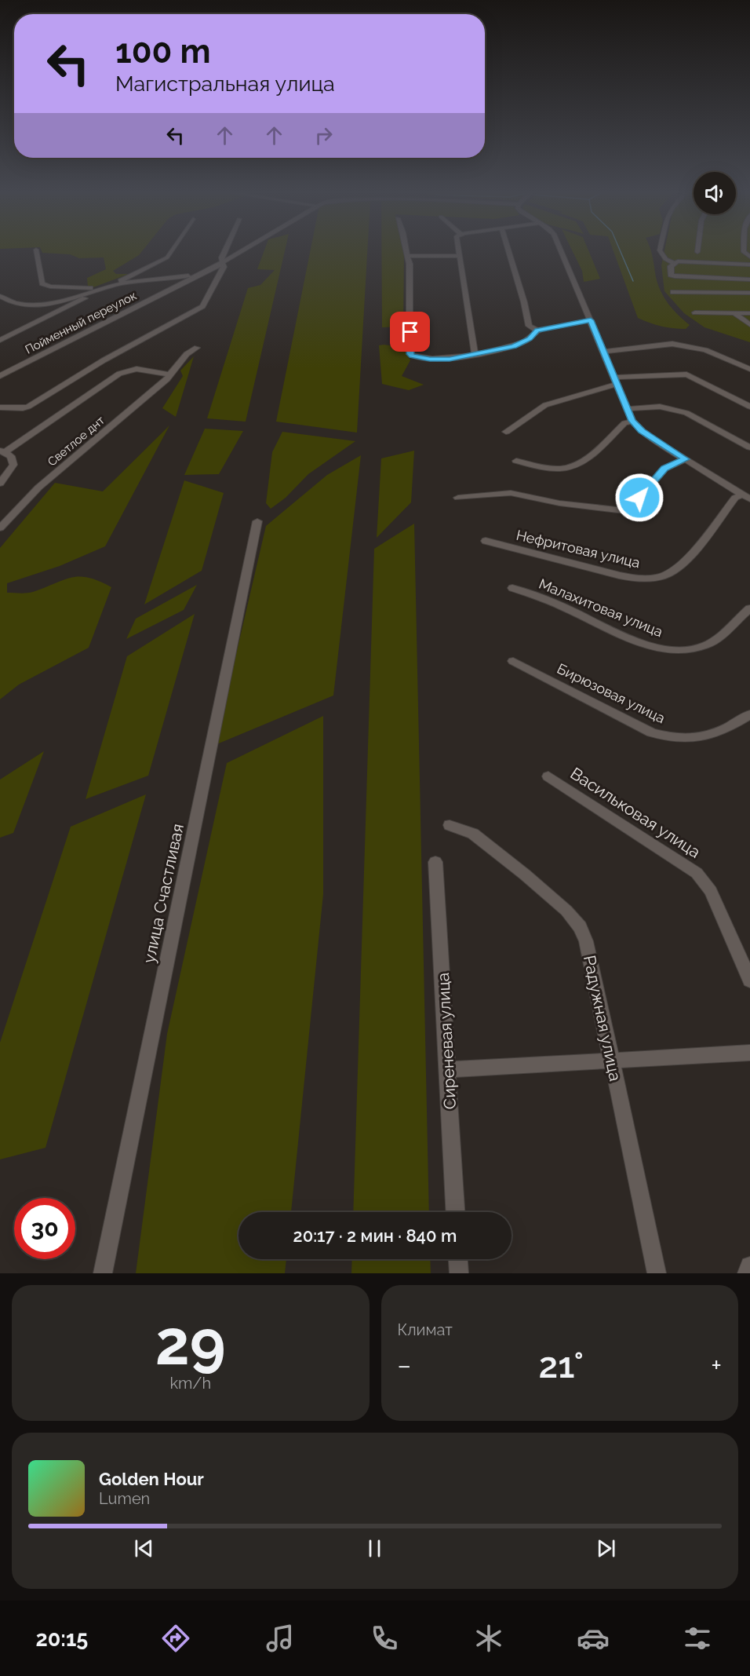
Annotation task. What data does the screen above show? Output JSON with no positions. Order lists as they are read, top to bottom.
{
  "streets": {
    "street": [
      "Пойменный переулок",
      "Светлое днт",
      "Нефритовая улица",
      "Малахитовая улица",
      "Бирюзовая улица",
      "Васильковая улица",
      "улица Счастливая",
      "Радужная улица",
      "Сиреневая улица"
    ]
  },
  "page": {
    "turn": ["100 m", "Магистральная улица"],
    "limit": "30",
    "trip": "20:17 · 2 мин · 840 m",
    "tile": [
      ["29", "km/h"],
      "Климат"
    ],
    "heat": ["−", "21°", "+"],
    "song": ["Golden Hour", "Lumen"],
    "tabs": "20:15"
  }
}
